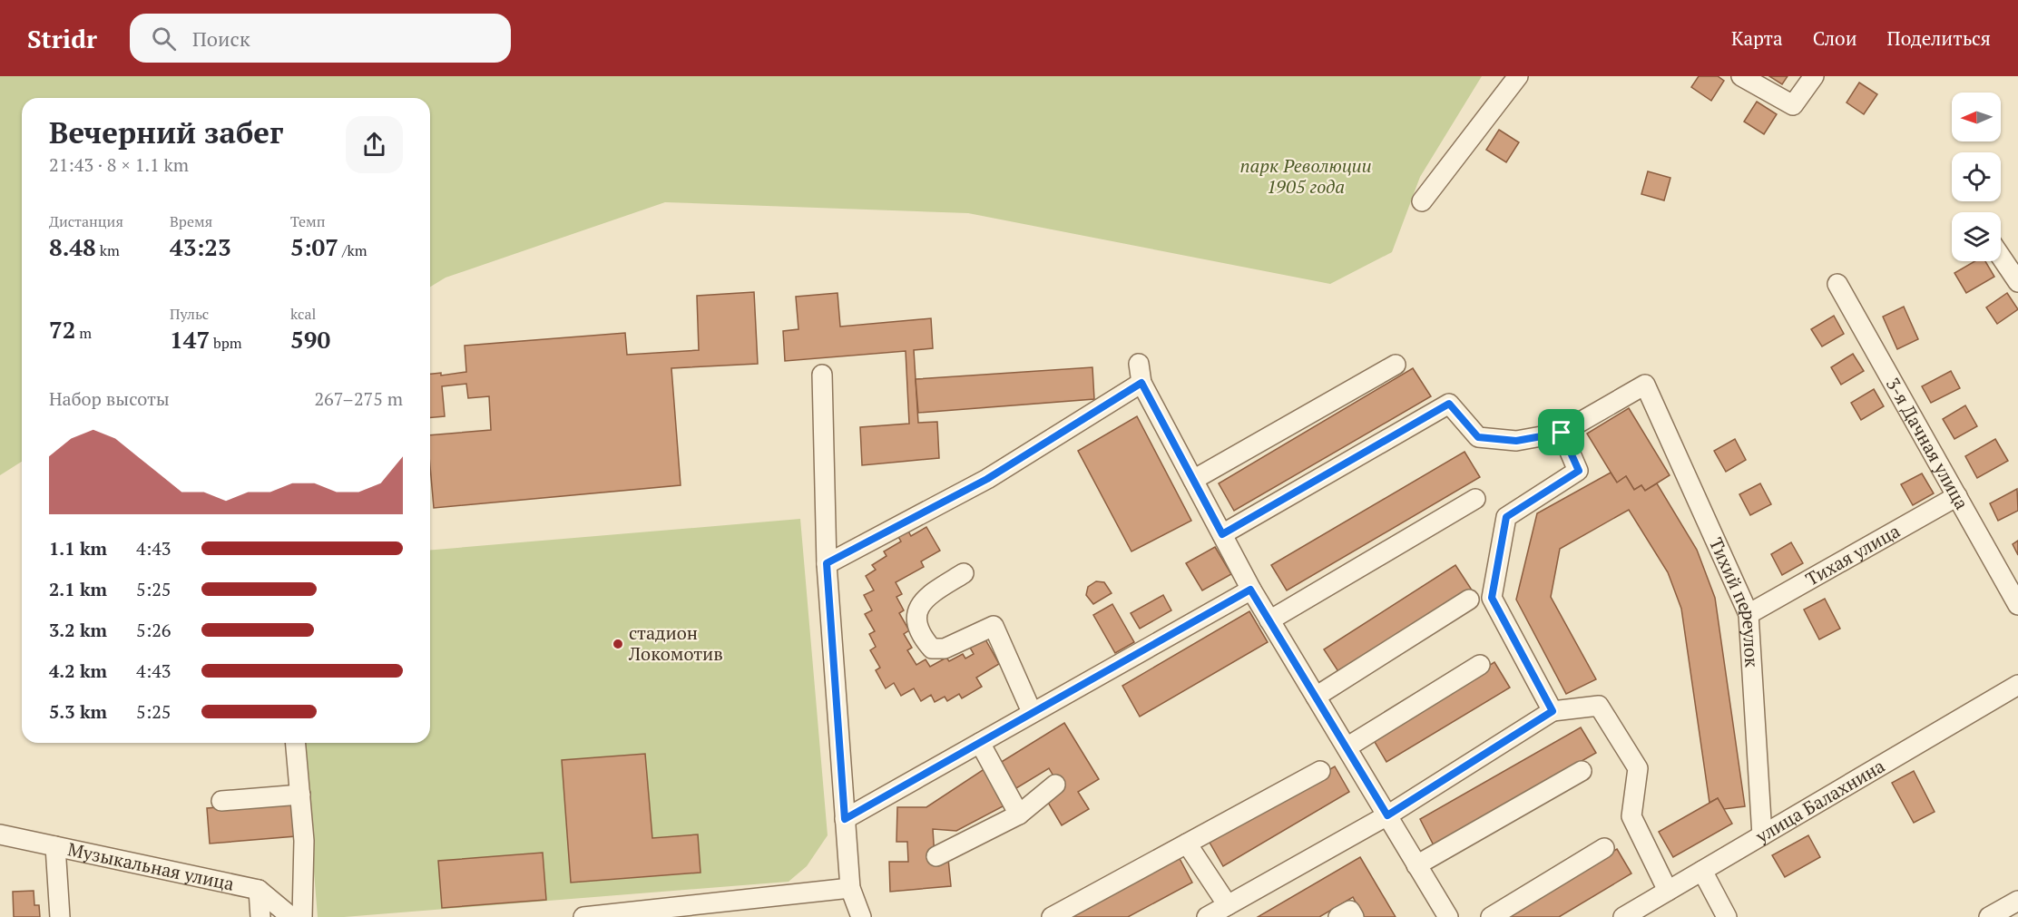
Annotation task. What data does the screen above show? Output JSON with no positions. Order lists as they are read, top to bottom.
{
  "streets": {
    "street": [
      "3-я Дачная улица",
      "Тихая улица",
      "Тихий переулок",
      "улица Балахнина",
      "Музыкальная улица"
    ]
  },
  "crossings": [
    ["3-я Дачная улица", "Тихая улица"],
    ["Тихая улица", "Тихий переулок"],
    ["Тихий переулок", "улица Балахнина"]
  ],
  "parks": ["парк Революции 1905 года"],
  "places": ["стадион Локомотив"],
  "north": "left",
  "page": {
    "header": "Stridr",
    "search": "Поиск",
    "nav": ["Карта", "Слои", "Поделиться"],
    "heading": ["Вечерний забег", "21:43 · 8 × 1.1 km"],
    "stats": [
      ["Дистанция", "8.48 km"],
      ["Время", "43:23"],
      ["Темп", "5:07 /km"],
      ["72 m"],
      ["Пульс", "147 bpm"],
      ["kcal", "590"]
    ],
    "chart": ["Набор высоты", "267–275 m"],
    "list": [
      {
        "name": "1.1 km",
        "note": "4:43"
      },
      {
        "name": "2.1 km",
        "note": "5:25"
      },
      {
        "name": "3.2 km",
        "note": "5:26"
      },
      {
        "name": "4.2 km",
        "note": "4:43"
      },
      {
        "name": "5.3 km",
        "note": "5:25"
      }
    ]
  }
}
